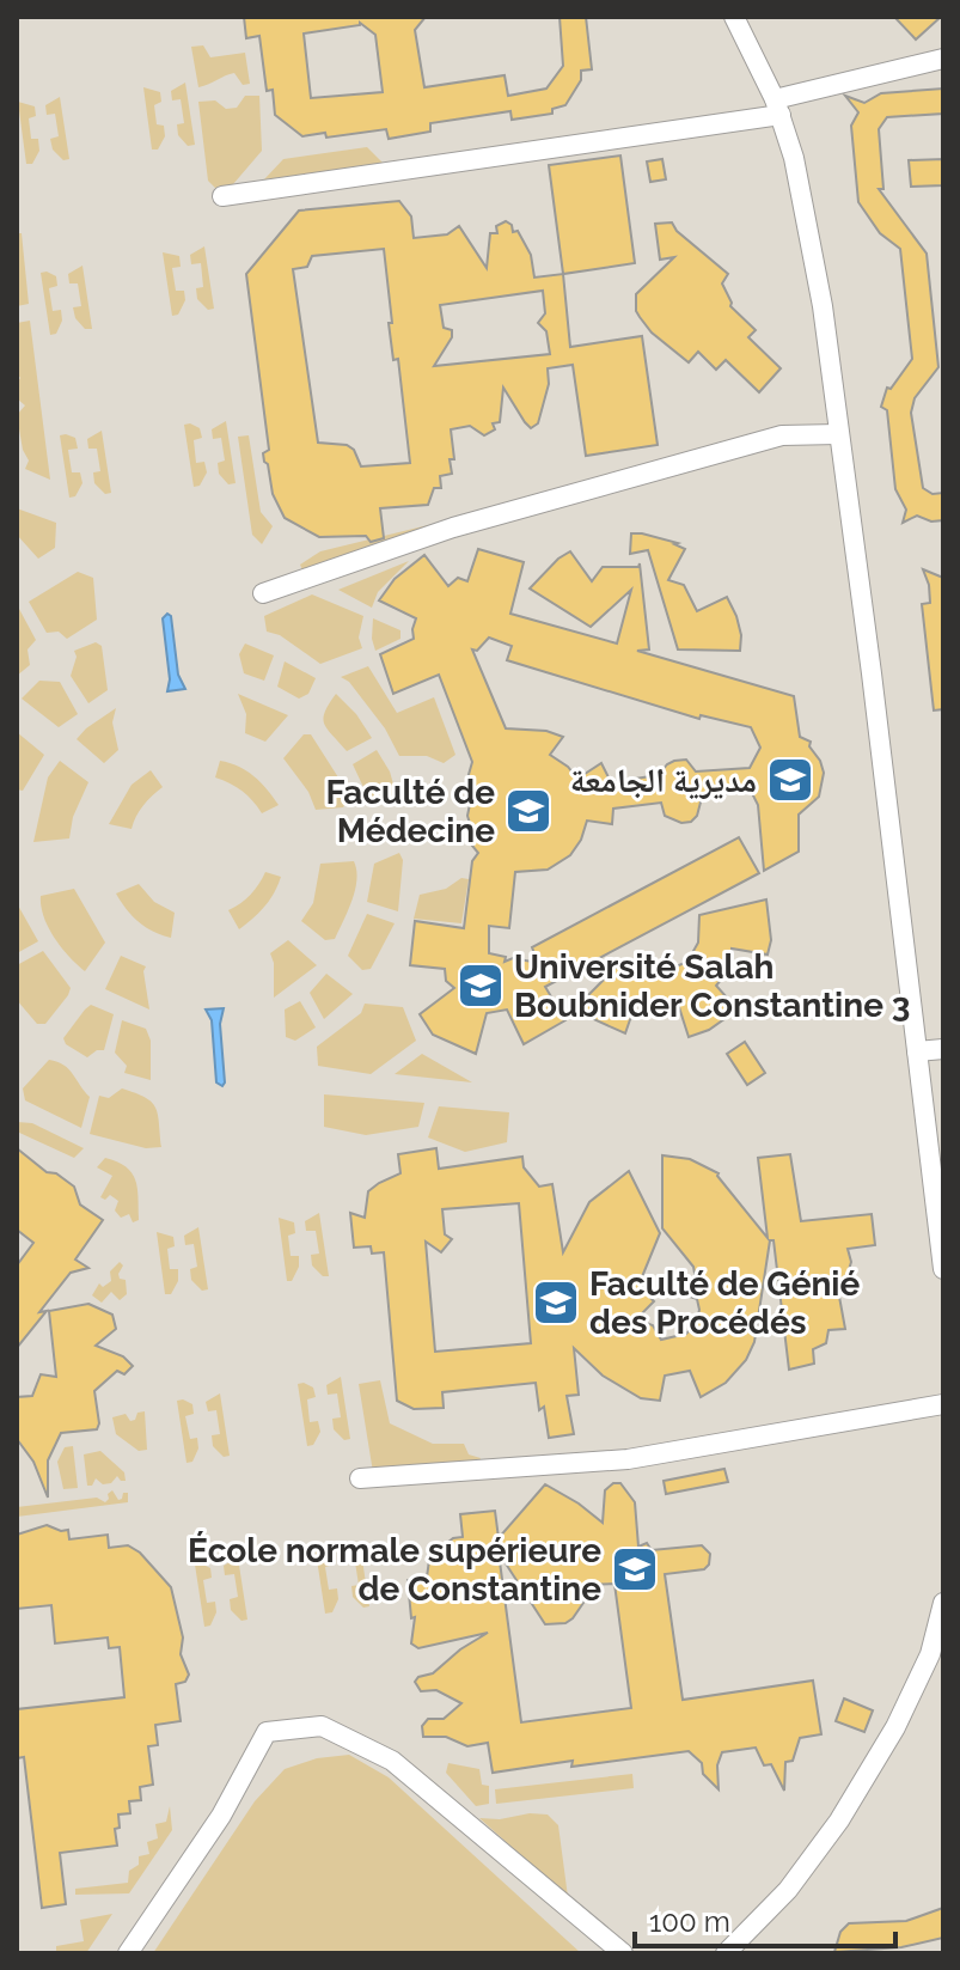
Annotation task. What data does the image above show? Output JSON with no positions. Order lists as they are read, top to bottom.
{
  "places": {
    "school or university": [
      "مديرية الجامعة",
      "Faculté de Médecine",
      "Université Salah Boubnider Constantine 3",
      "Faculté de Génié des Procédés",
      "École normale supérieure de Constantine"
    ]
  },
  "scale_bar": "100 m"
}
